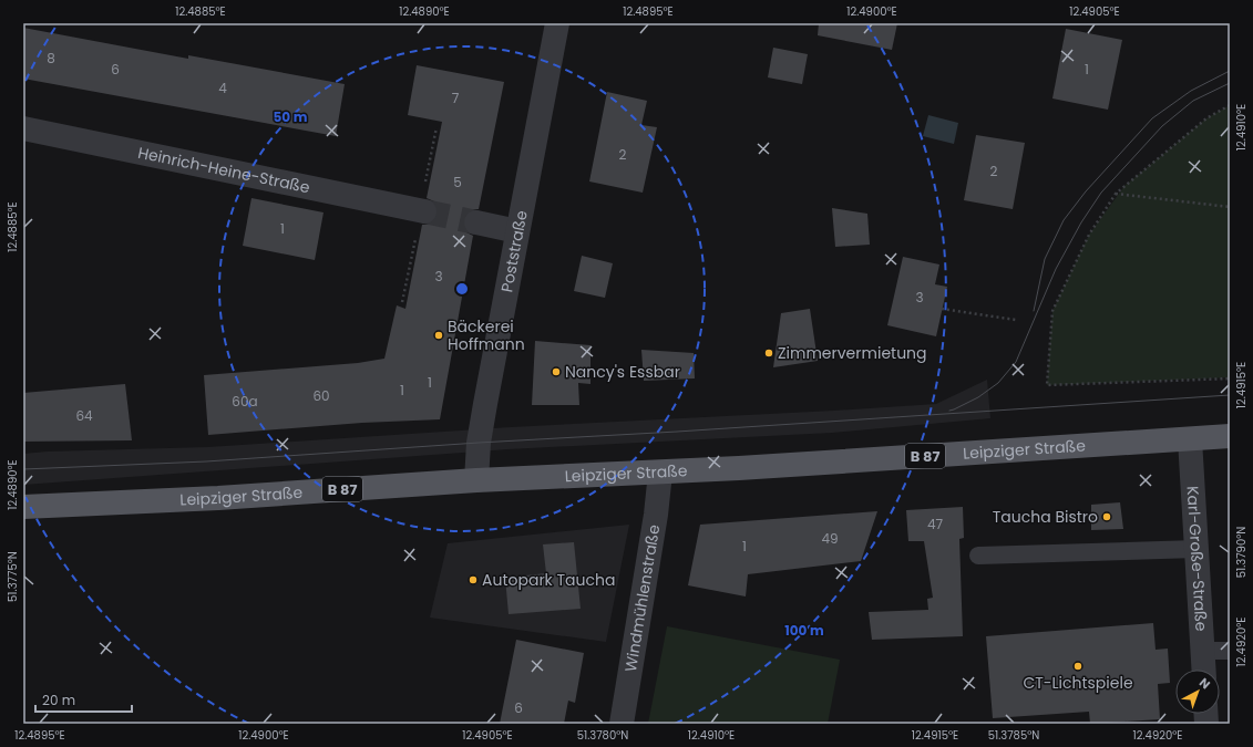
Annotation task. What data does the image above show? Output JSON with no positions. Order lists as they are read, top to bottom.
{
  "streets": {
    "main road": ["Leipziger Straße", "B 87"],
    "street": [
      "Heinrich-Heine-Straße",
      "Poststraße",
      "Karl-Große-Straße",
      "Windmühlenstraße"
    ]
  },
  "crossings": [
    ["Poststraße", "Leipziger Straße"],
    ["Leipziger Straße", "Karl-Große-Straße"],
    ["Leipziger Straße", "Windmühlenstraße"]
  ],
  "places": [
    "Bäckerei Hoffmann",
    "Zimmervermietung",
    "Nancy's Essbar",
    "Taucha Bistro",
    "Autopark Taucha",
    "CT-Lichtspiele"
  ],
  "house_numbers": [
    "8",
    "6",
    "1",
    "4",
    "7",
    "2",
    "2",
    "5",
    "1",
    "3",
    "3",
    "1",
    "1",
    "60",
    "60a",
    "64",
    "47",
    "49",
    "1",
    "6"
  ],
  "scale_bar": "20 m",
  "north": "top right",
  "coordinates": [
    "12.4885°E",
    "12.4890°E",
    "12.4895°E",
    "12.4900°E",
    "12.4905°E",
    "12.4910°E",
    "12.4915°E",
    "51.3790°N",
    "51.3775°N",
    "12.4920°E",
    "51.3780°N",
    "51.3785°N"
  ],
  "rings": ["50 m", "100 m"]
}
